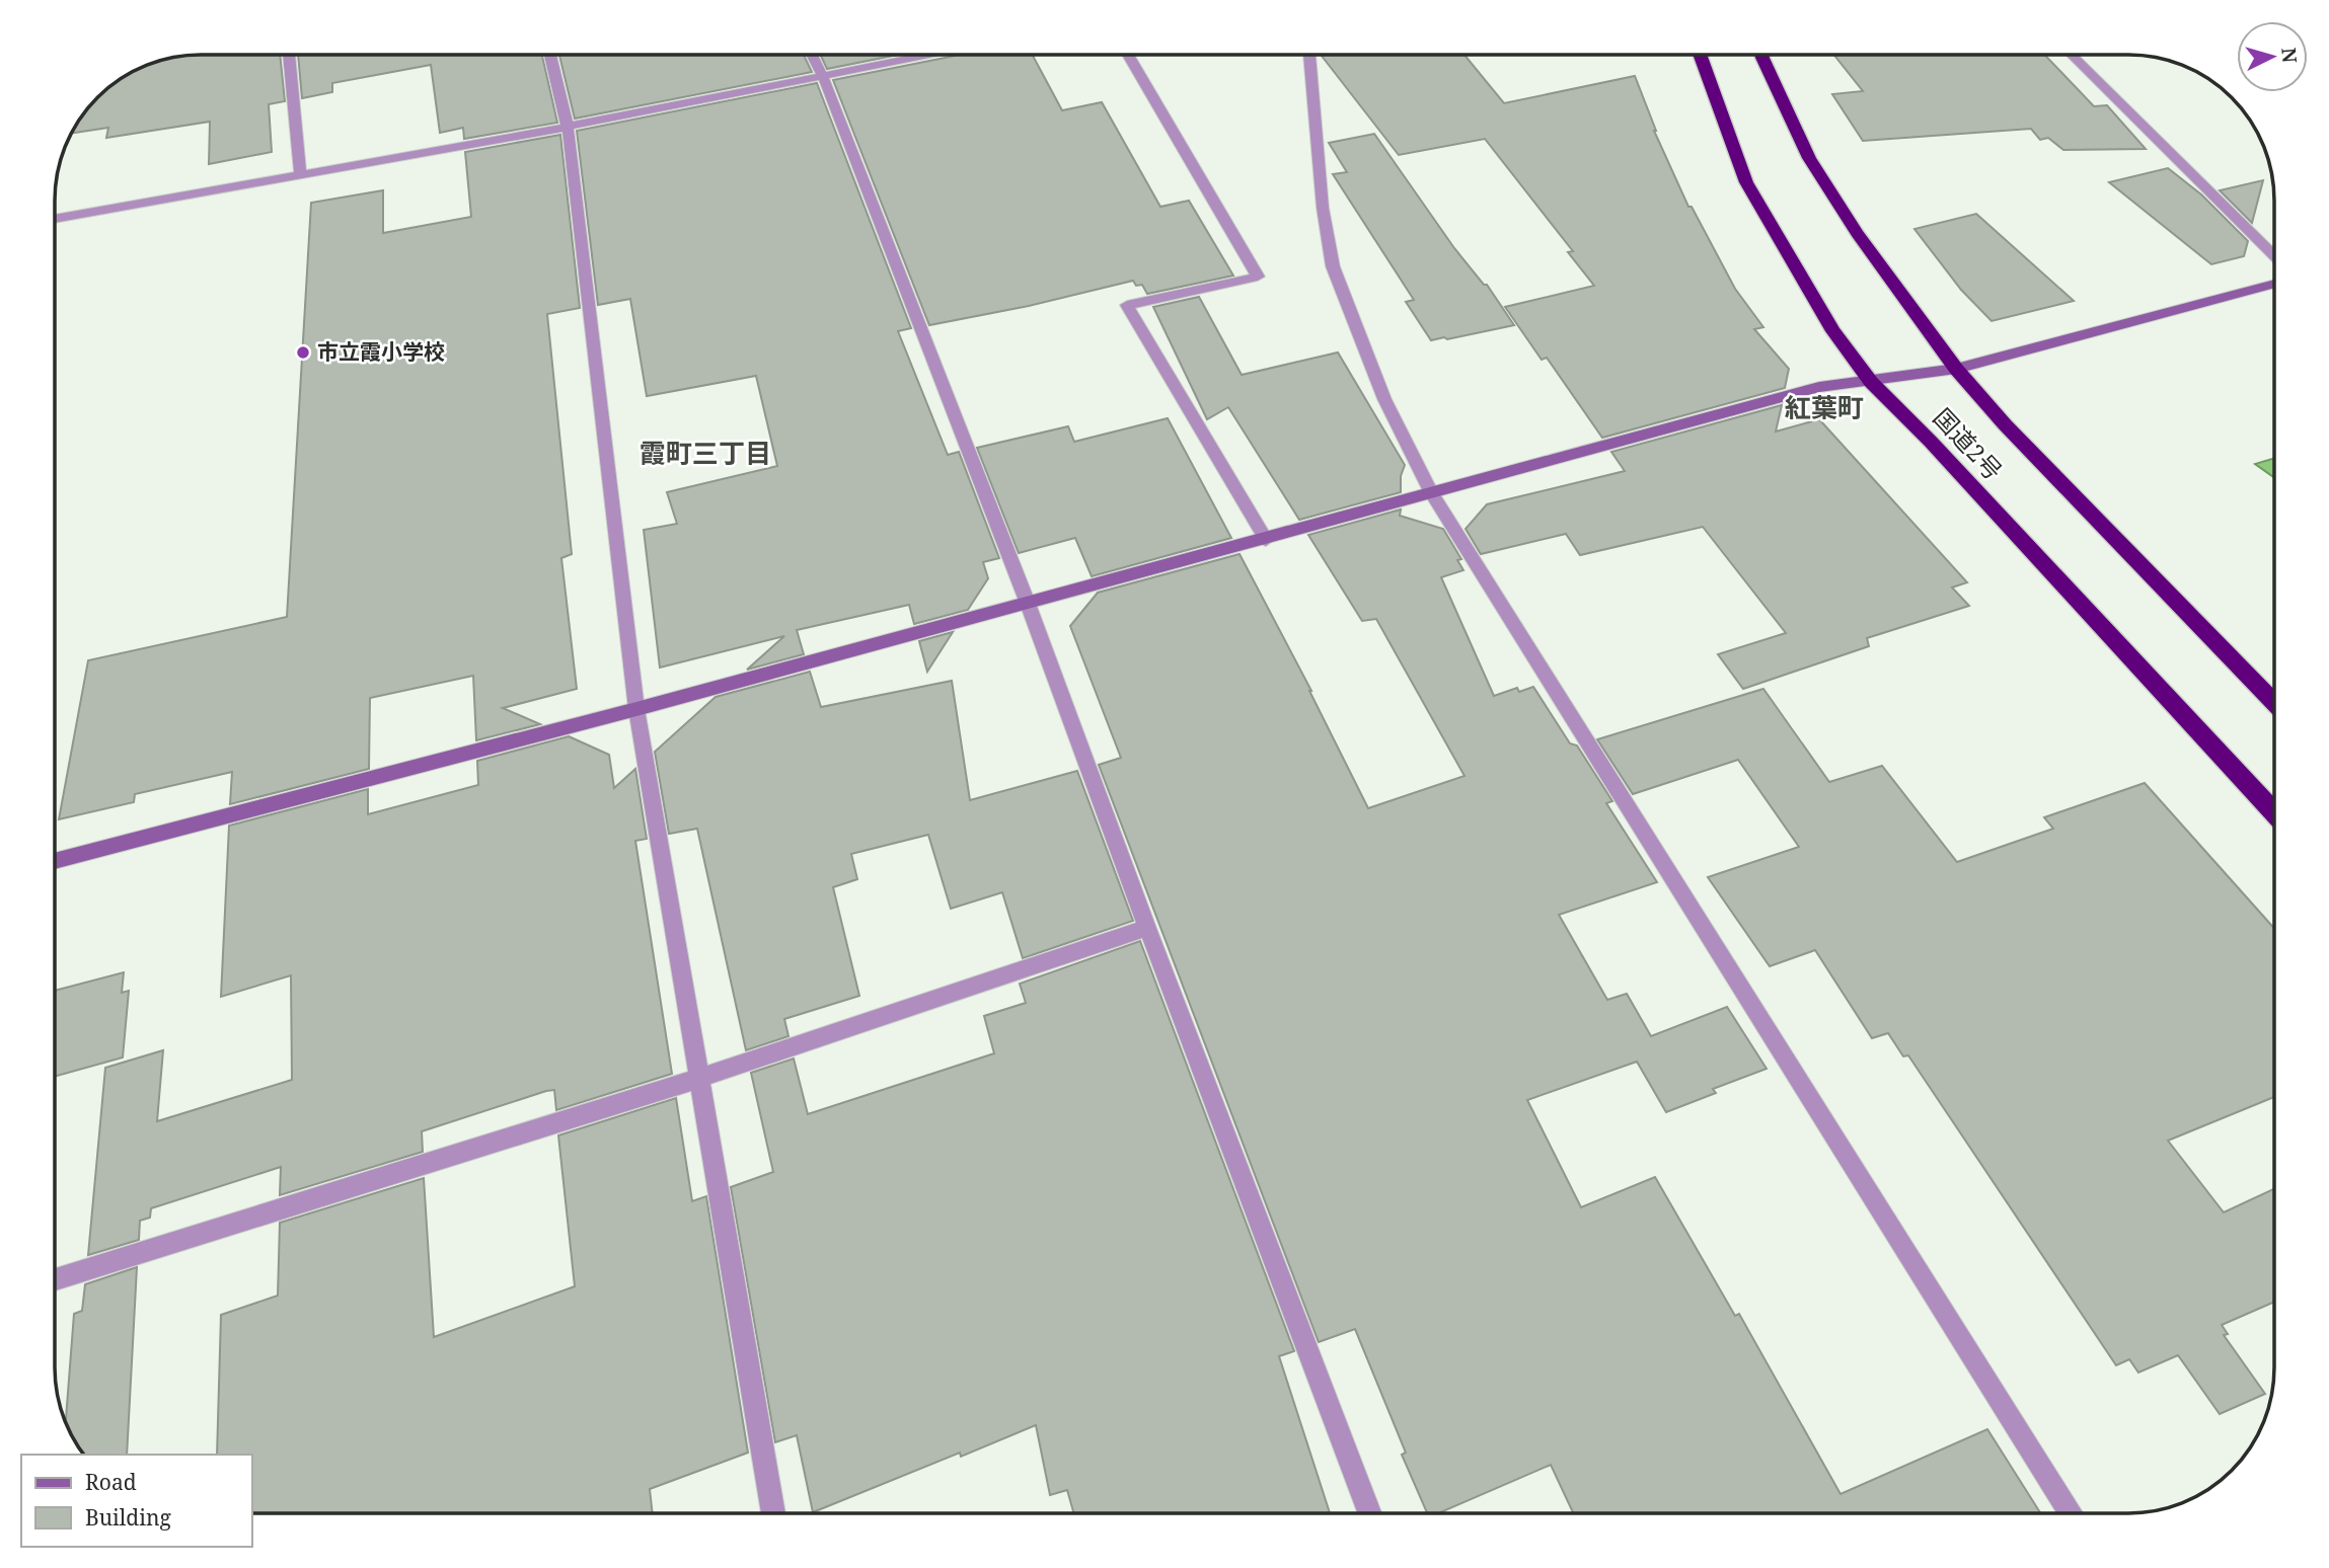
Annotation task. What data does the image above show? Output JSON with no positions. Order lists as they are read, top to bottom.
{
  "streets": {
    "highway": ["国道2号"]
  },
  "districts": ["紅葉町", "霞町三丁目"],
  "places": ["市立霞小学校"],
  "legend": ["Road", "Building"],
  "north": "right"
}
